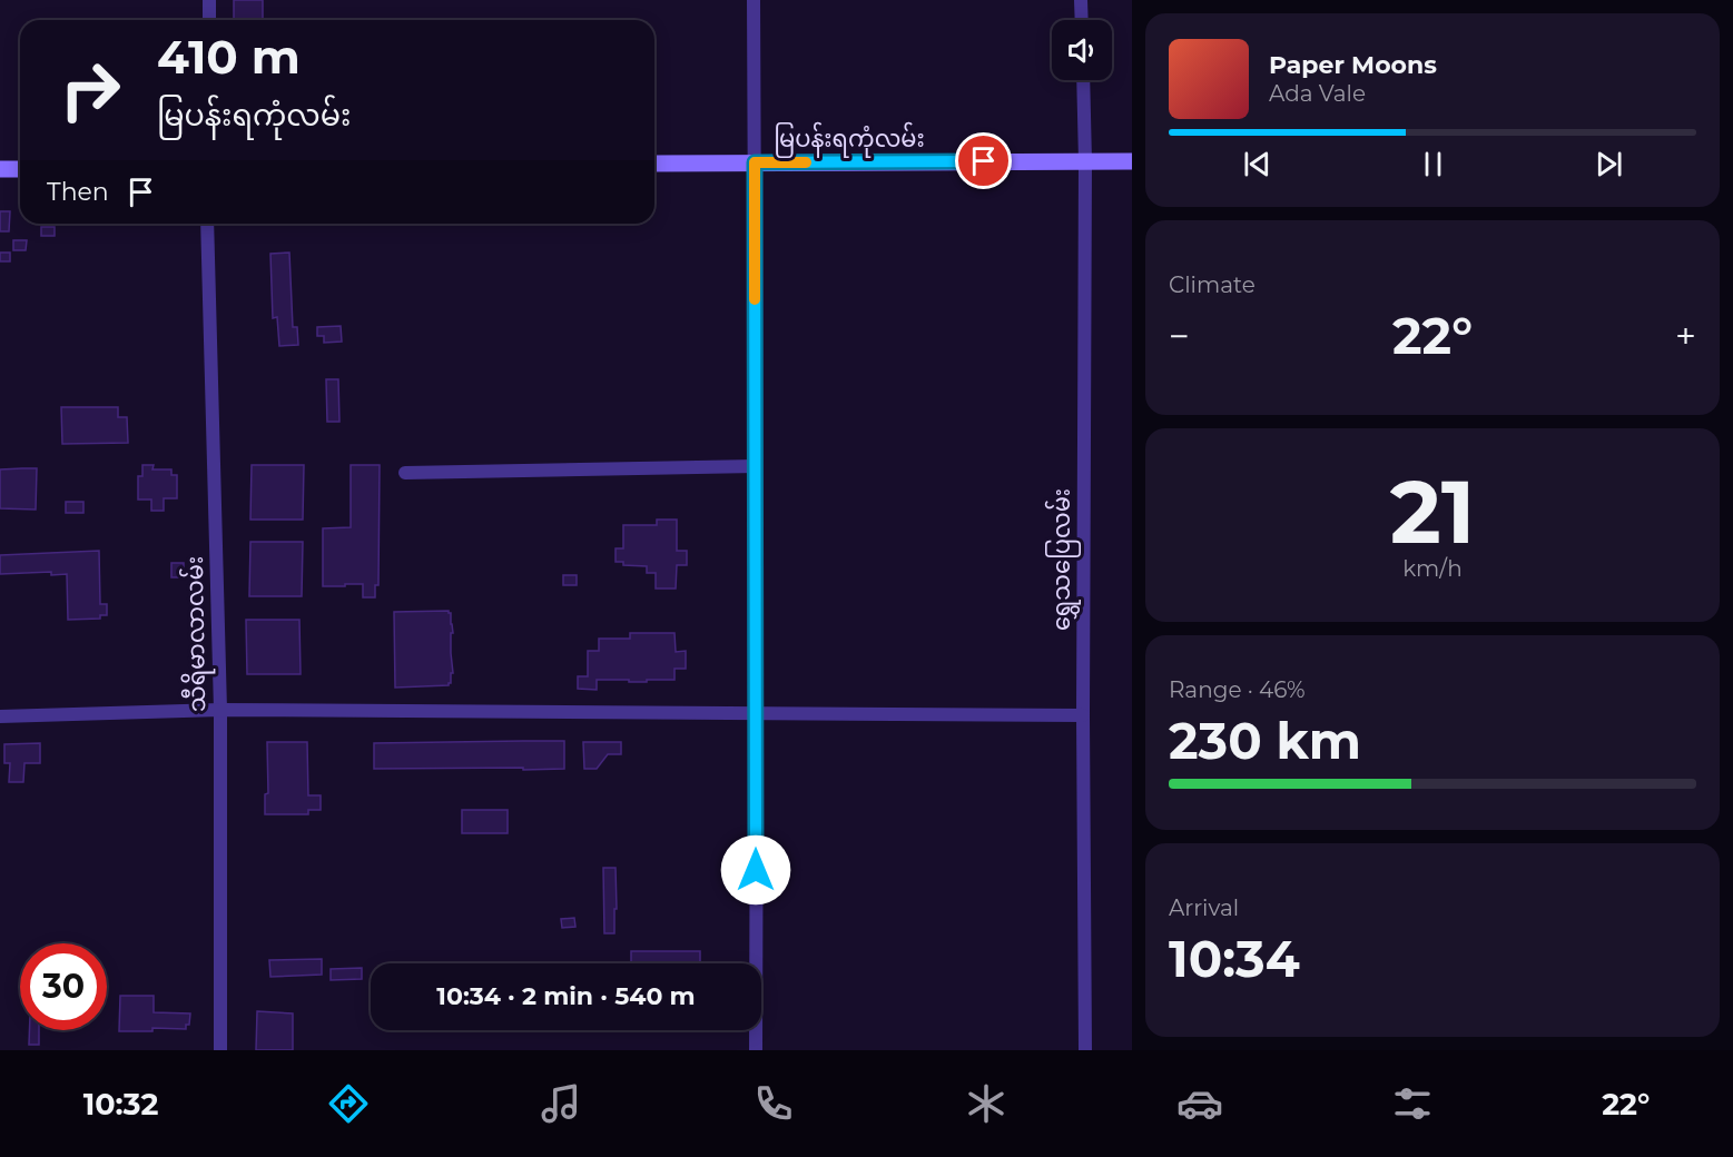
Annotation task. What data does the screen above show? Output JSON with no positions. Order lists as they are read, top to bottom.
{
  "streets": {
    "street": ["မြပန်းရကုံလမ်း", "ရွှေသပြေလမ်း", "သီရိမာလာလမ်း"]
  },
  "crossings": [
    ["မြပန်းရကုံလမ်း", "ရွှေသပြေလမ်း"]
  ],
  "page": {
    "turn": ["410 m", "မြပန်းရကုံလမ်း"],
    "song": ["Paper Moons", "Ada Vale"],
    "then": "Then",
    "tile": [
      "Climate",
      ["21", "km/h"],
      ["Range · 46%", "230 km"],
      ["Arrival", "10:34"]
    ],
    "heat": ["−", "22°", "+"],
    "limit": "30",
    "trip": "10:34 · 2 min · 540 m",
    "tabs": ["10:32", "22°"]
  }
}
